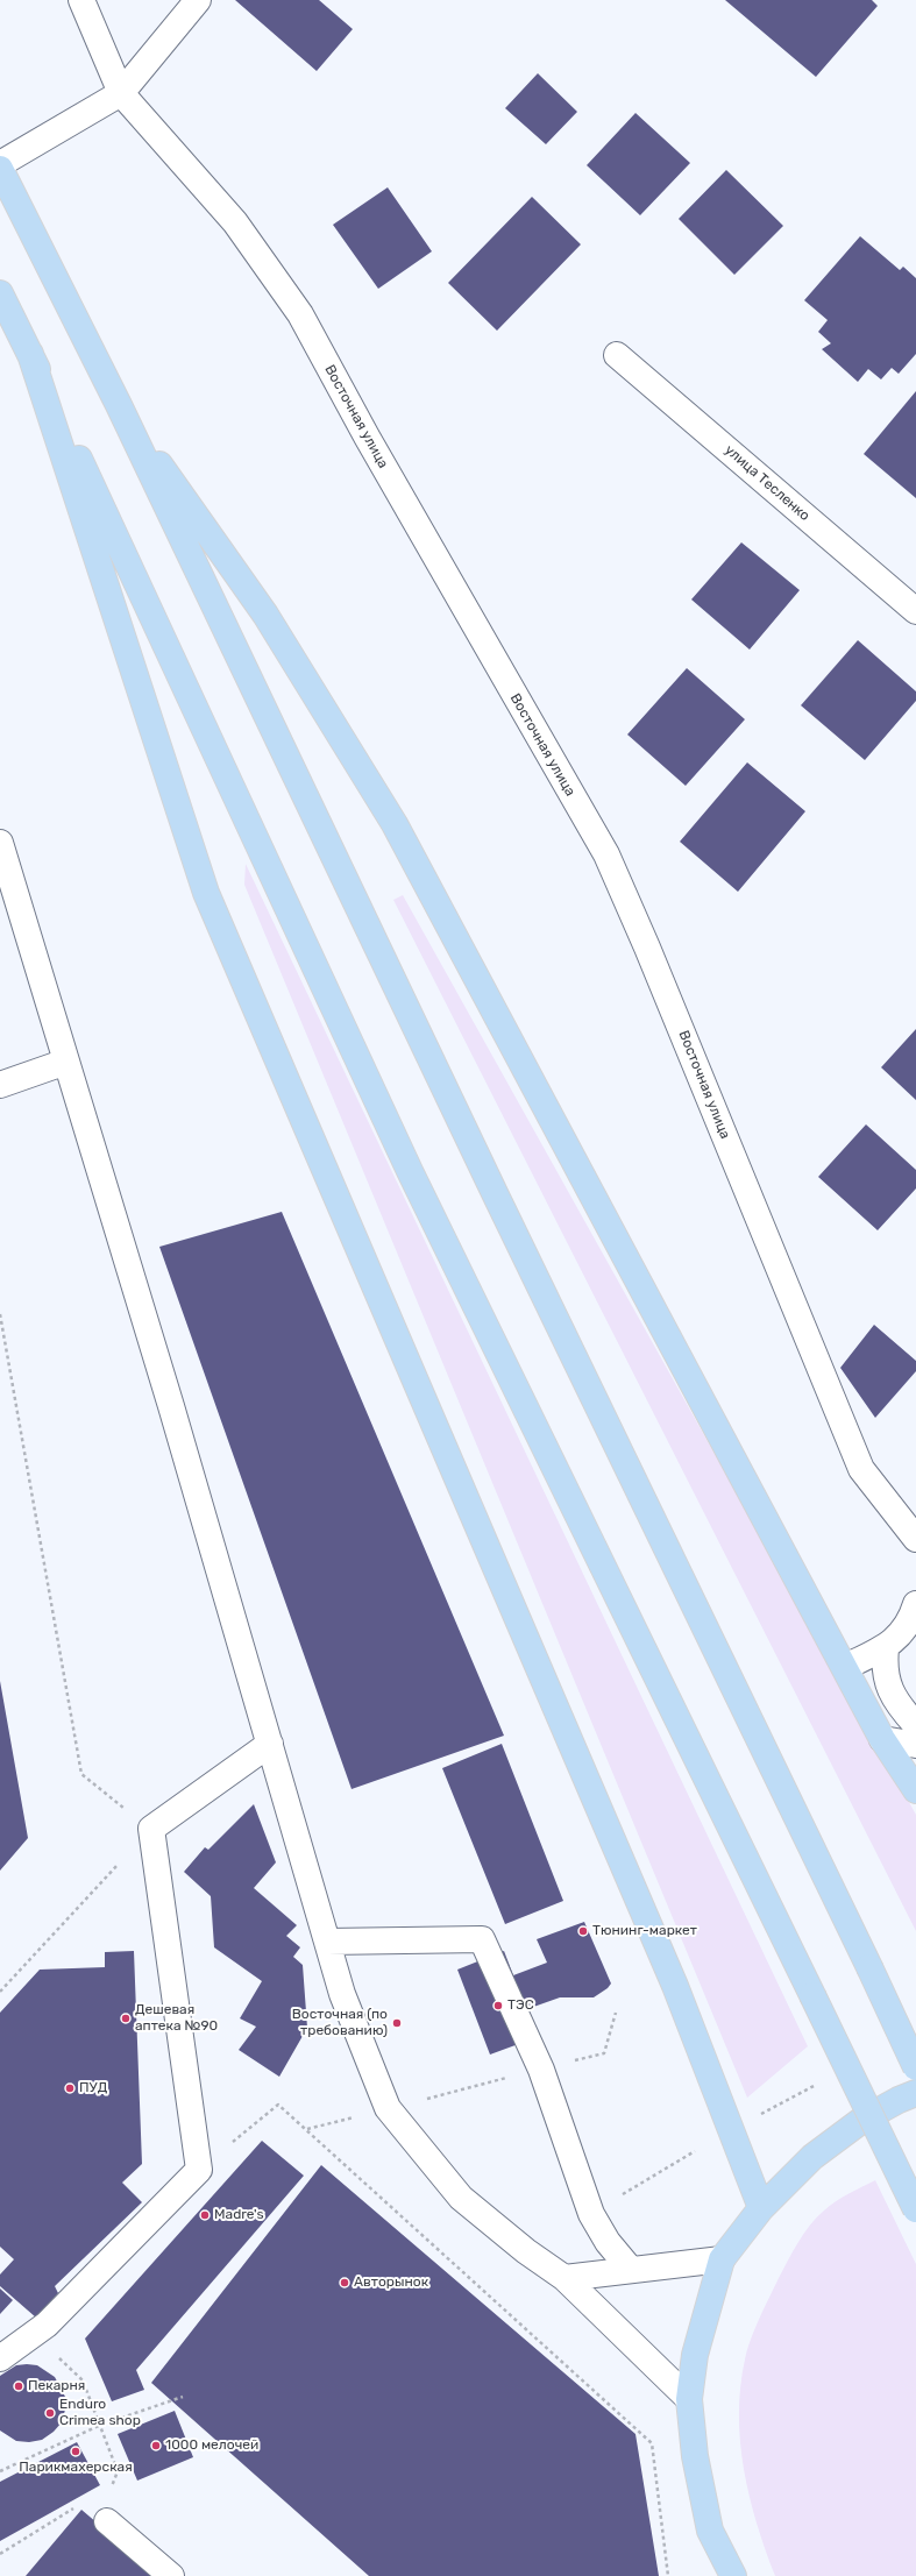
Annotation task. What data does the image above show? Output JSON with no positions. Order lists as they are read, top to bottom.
{
  "streets": {
    "street": ["Восточная улица", "улица Тесленко"]
  },
  "places": [
    "Тюнинг-маркет",
    "ТЭС",
    "Дешевая аптека №90",
    "Восточная (по требованию)",
    "ПУД",
    "Madre's",
    "Авторынок",
    "Пекарня",
    "Enduro Crimea shop",
    "1000 мелочей",
    "Парикмахерская"
  ]
}
